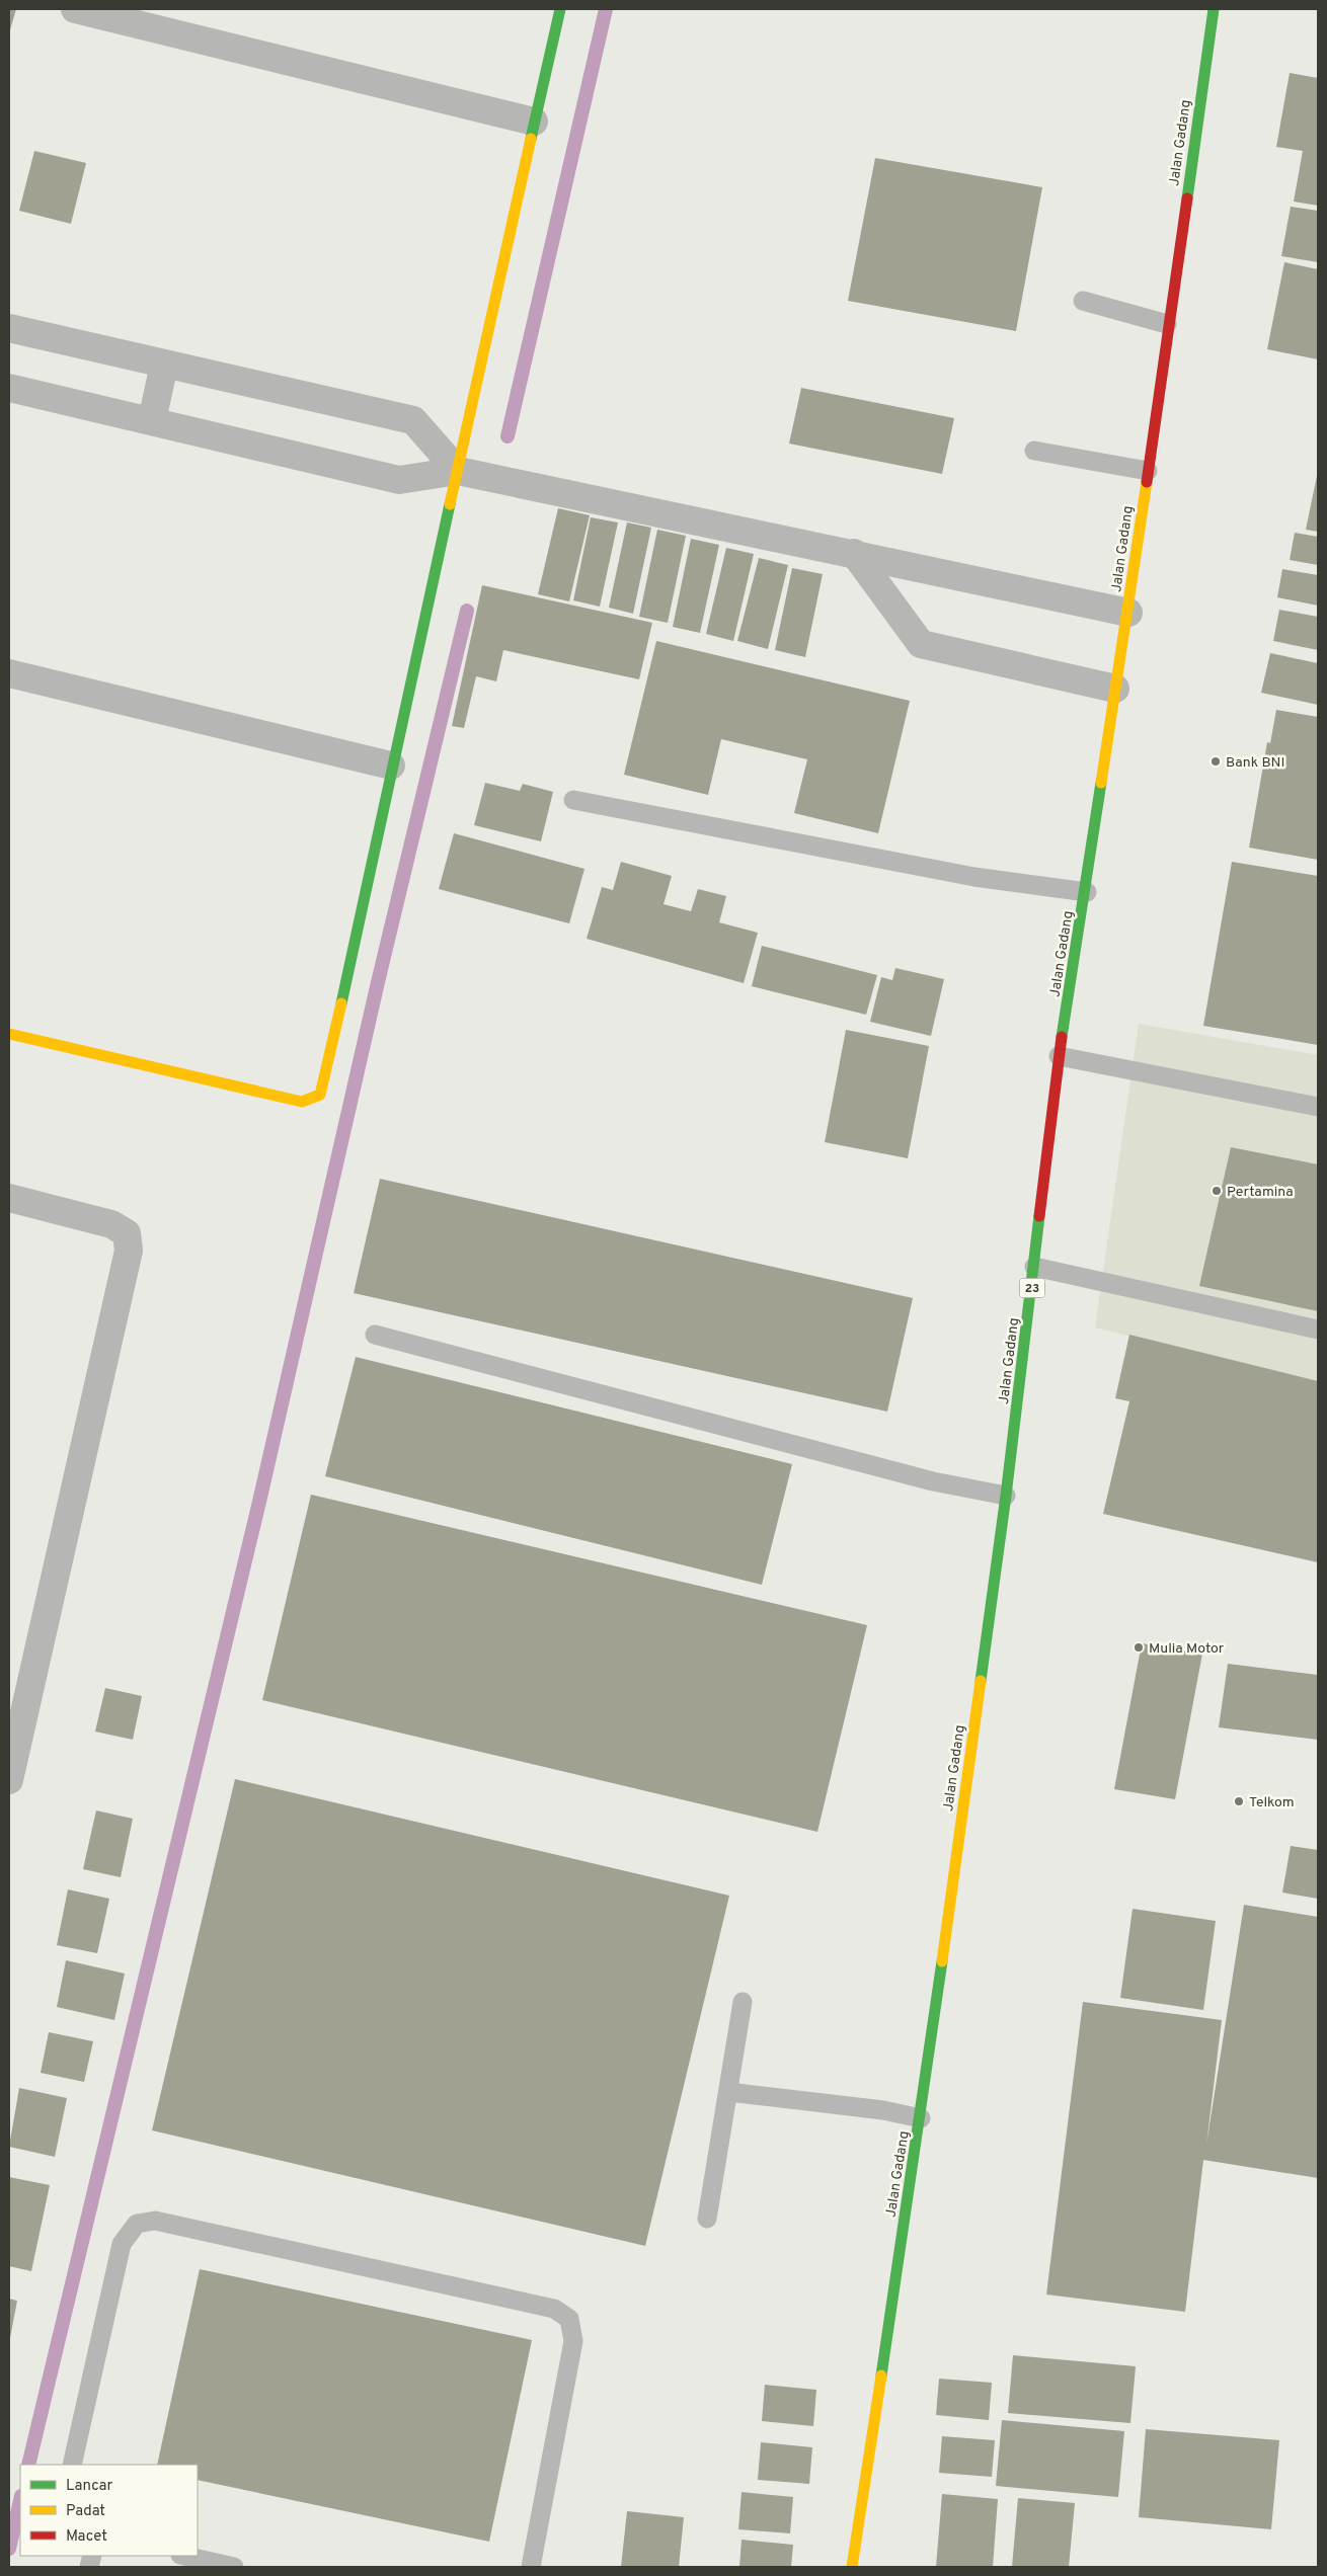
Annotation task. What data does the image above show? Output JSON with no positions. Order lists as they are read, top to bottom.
{
  "streets": {
    "main road": ["Jalan Gadang", "23"]
  },
  "places": [
    "Bank BNI",
    "Pertamina",
    "Mulia Motor",
    "Telkom"
  ],
  "legend": ["Lancar", "Padat", "Macet"]
}
